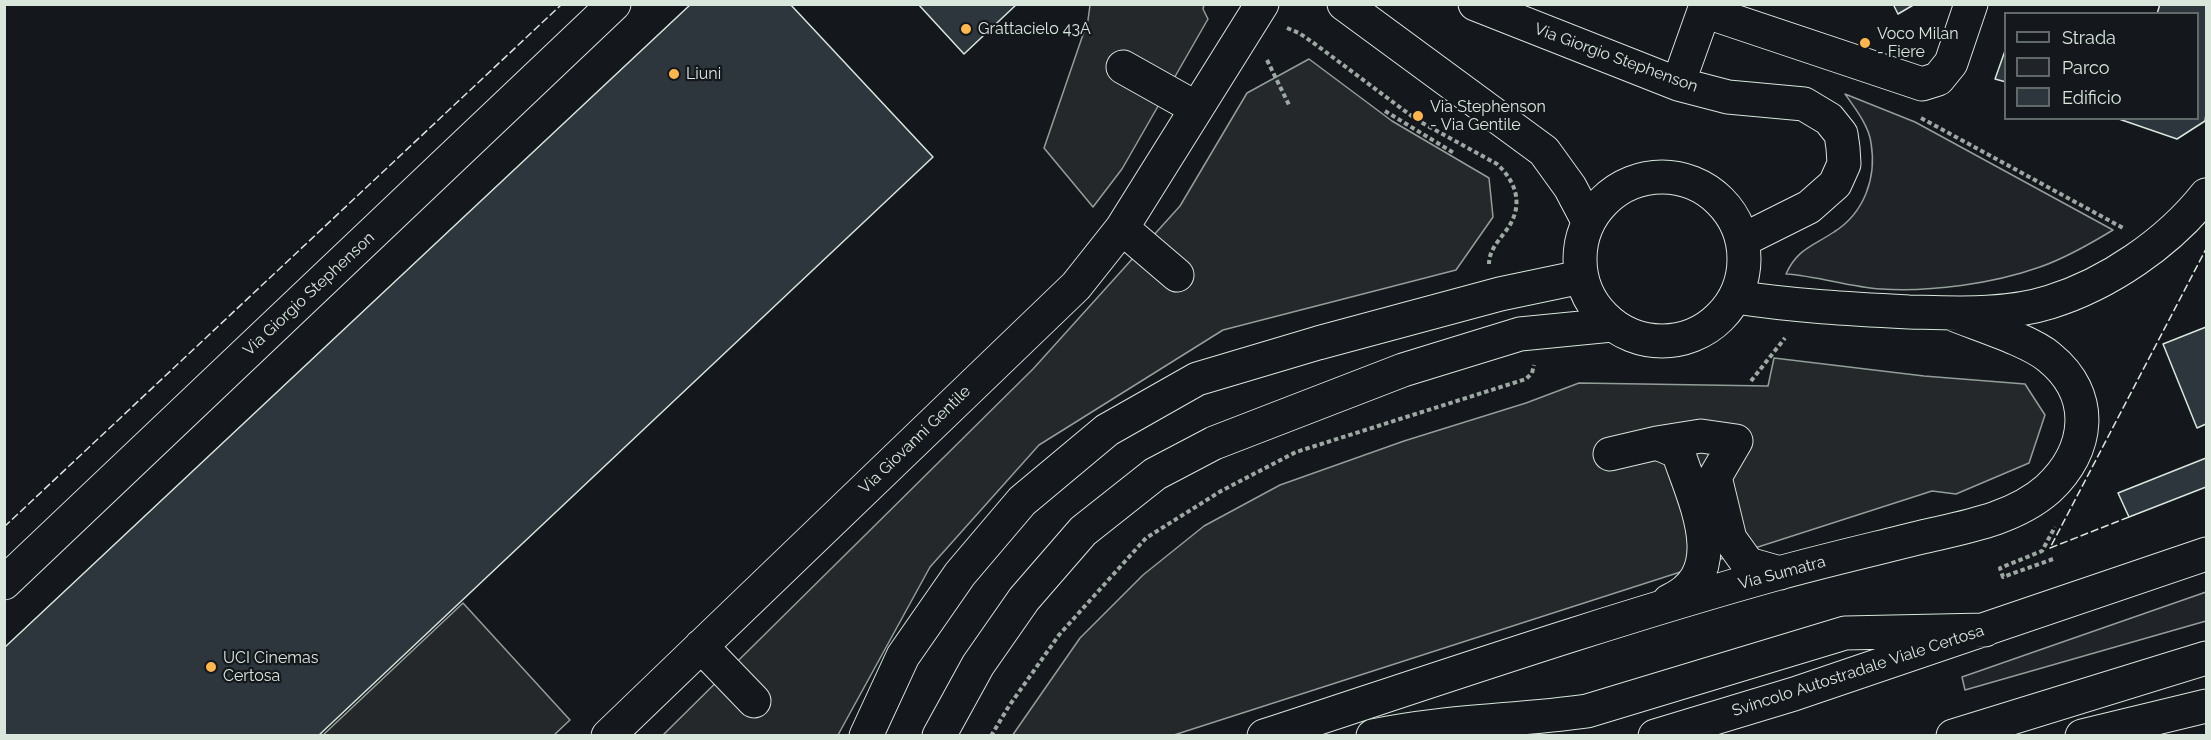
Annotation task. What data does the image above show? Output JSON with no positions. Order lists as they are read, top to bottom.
{
  "streets": {
    "main road": [
      "Via Giorgio Stephenson",
      "Via Giovanni Gentile",
      "Via Sumatra",
      "Svincolo Autostradale Viale Certosa"
    ]
  },
  "places": [
    "Grattacielo 43A",
    "Voco Milan - Fiere",
    "Liuni",
    "Via Stephenson - Via Gentile",
    "UCI Cinemas Certosa"
  ],
  "legend": ["Strada", "Parco", "Edificio"]
}
